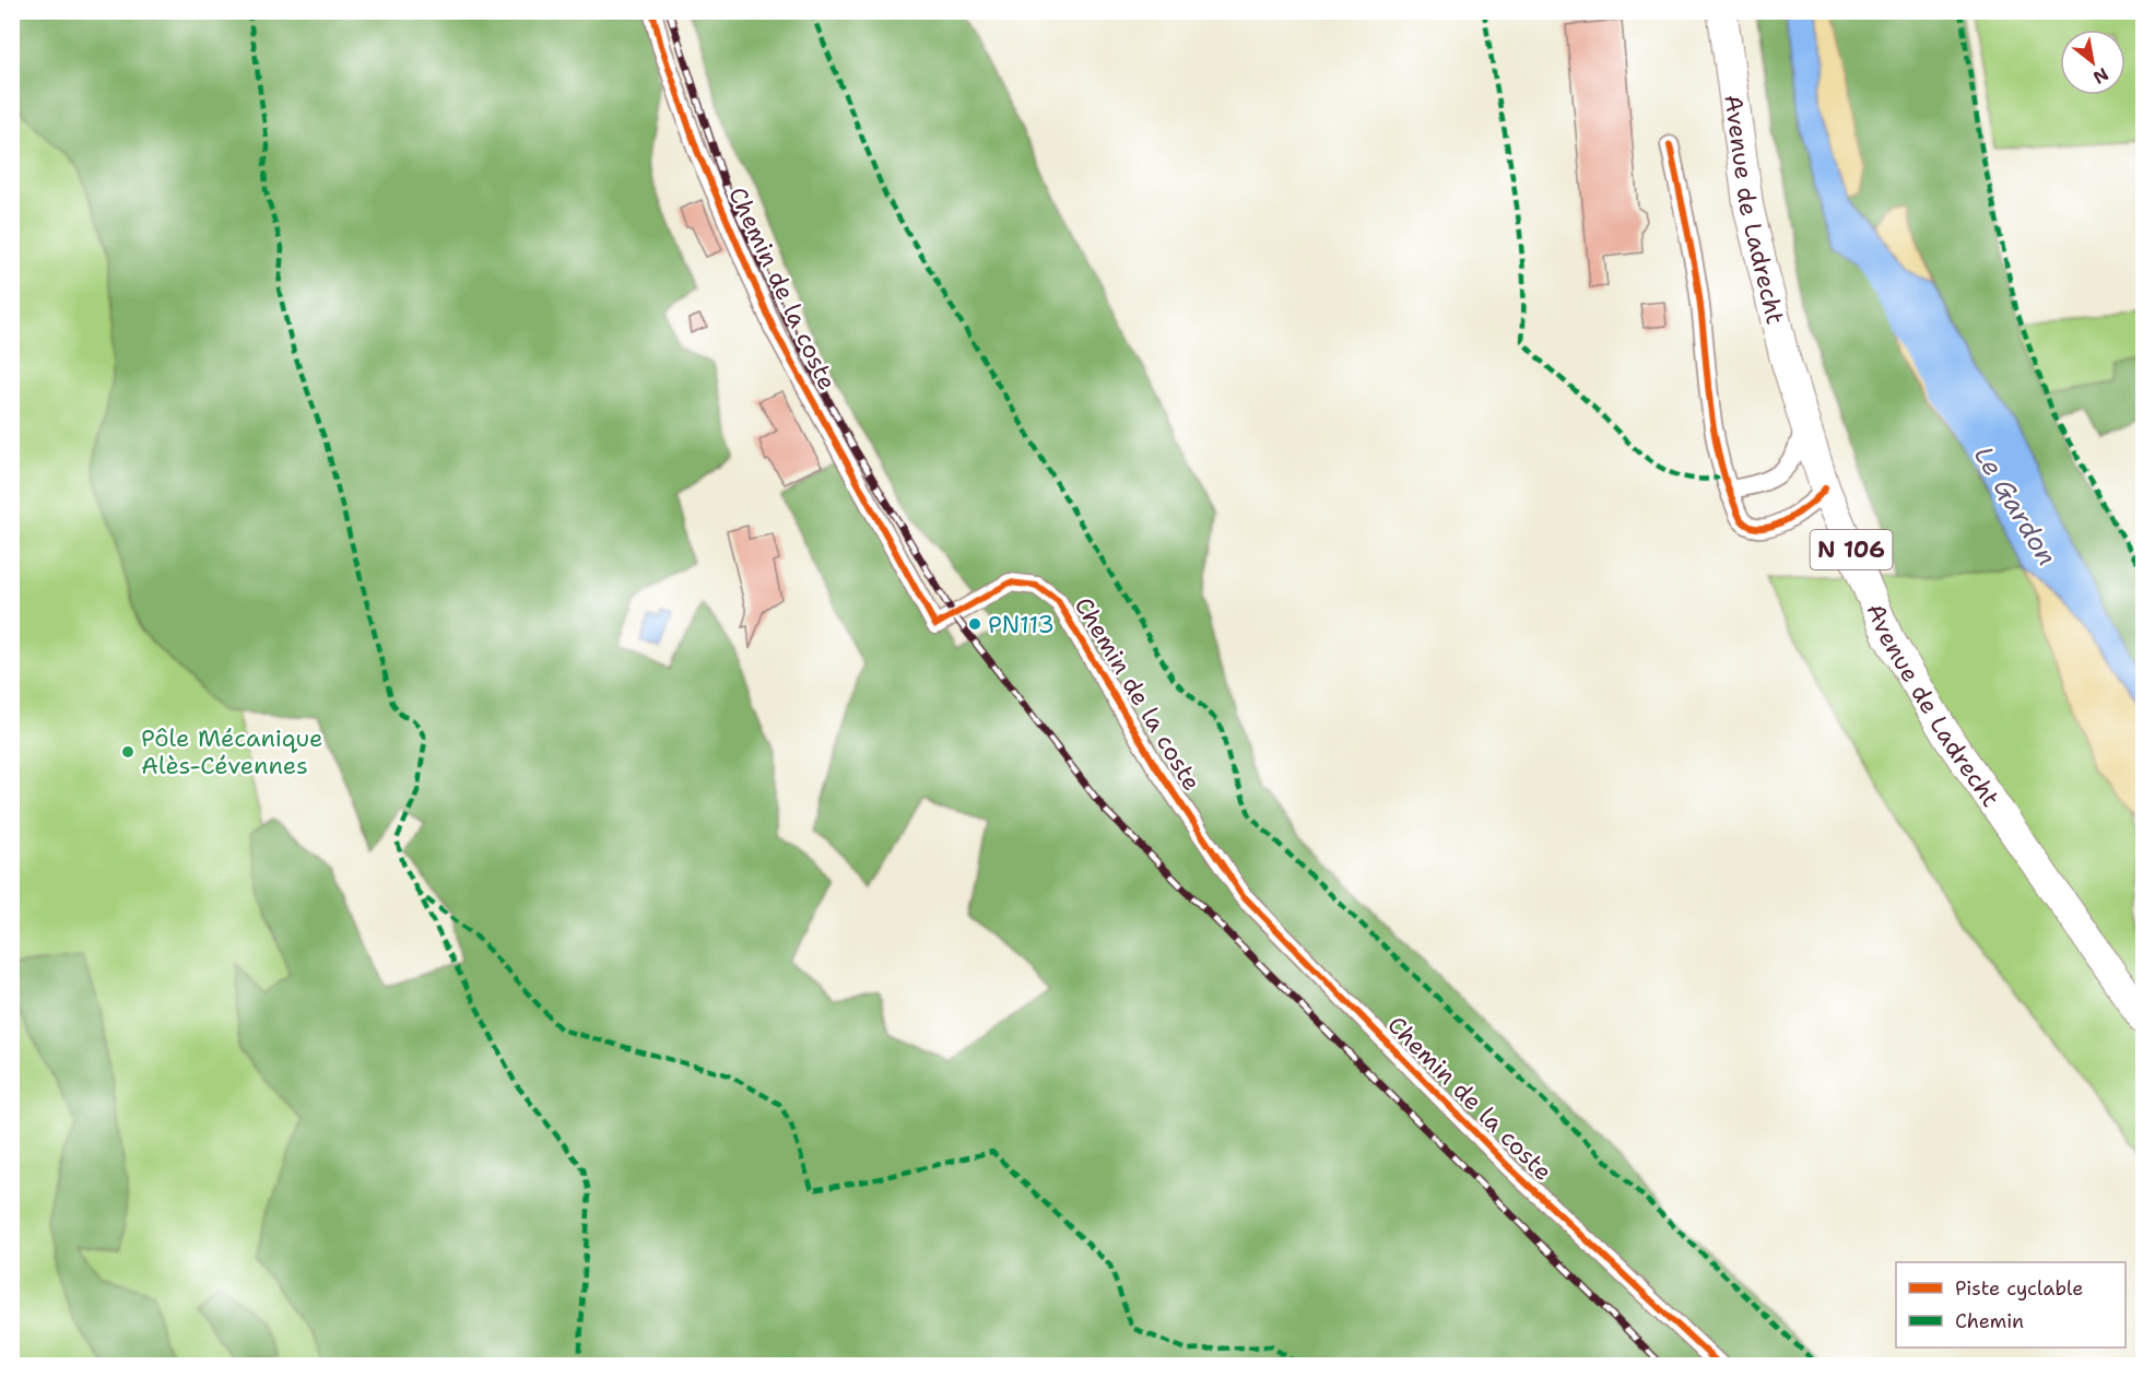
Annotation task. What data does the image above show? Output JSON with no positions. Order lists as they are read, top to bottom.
{
  "streets": {
    "main road": ["Avenue de Ladrecht", "N 106"],
    "street": ["Chemin de la coste"]
  },
  "water": ["Le Gardon"],
  "places": ["PN113", "Pôle Mécanique Alès-Cévennes"],
  "legend": ["Piste cyclable", "Chemin"],
  "north": "bottom right"
}
